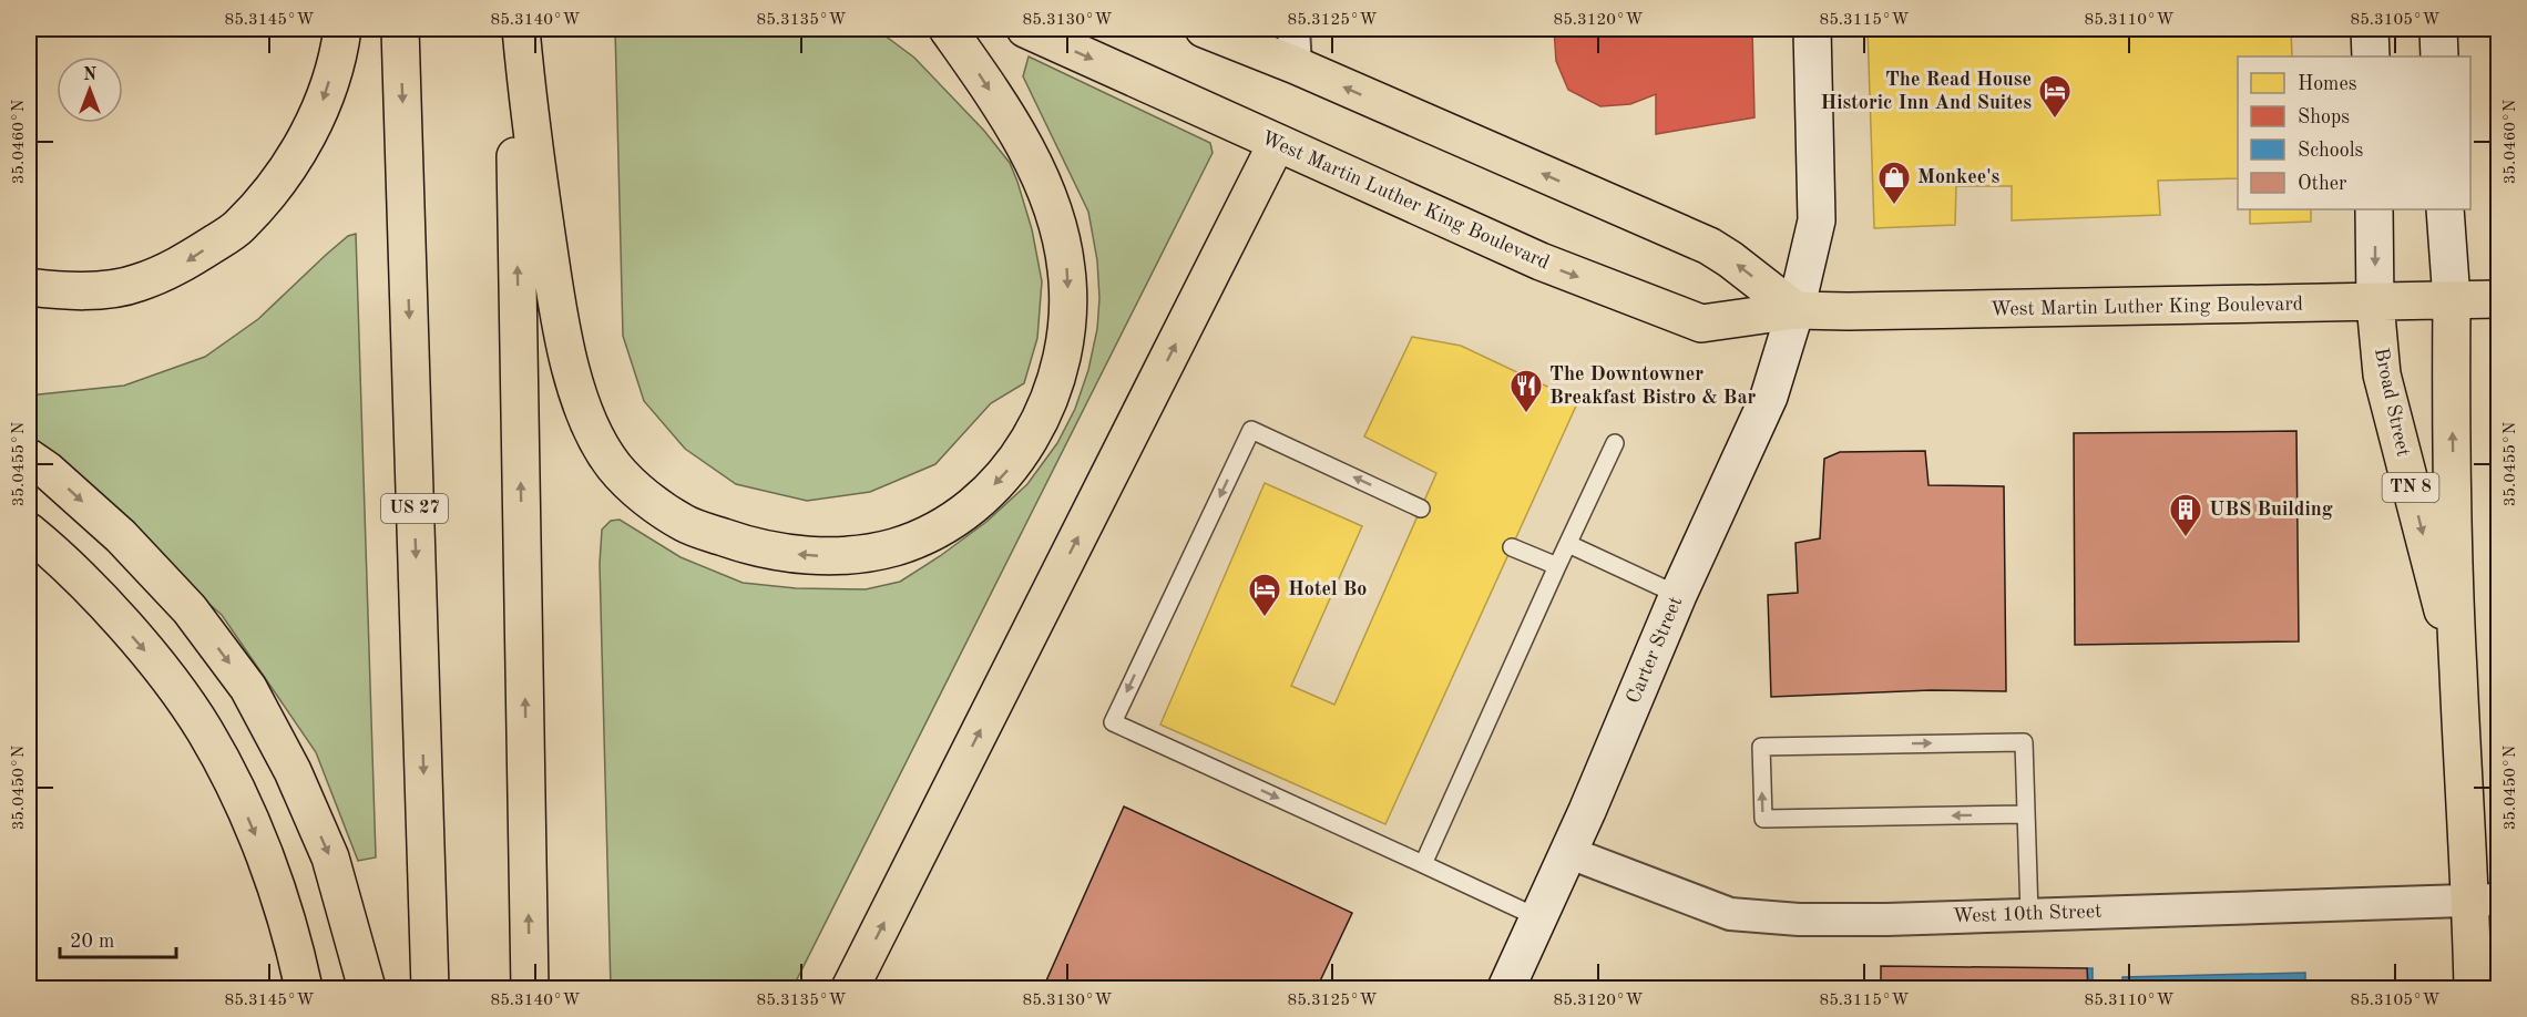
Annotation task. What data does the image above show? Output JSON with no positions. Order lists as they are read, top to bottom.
{
  "streets": {
    "main road": [
      "West Martin Luther King Boulevard",
      "Broad Street",
      "TN 8",
      "US 27",
      "Carter Street"
    ],
    "street": ["West 10th Street"]
  },
  "crossings": [
    ["West Martin Luther King Boulevard", "Broad Street"],
    ["West Martin Luther King Boulevard", "Carter Street"],
    ["Broad Street", "West 10th Street"],
    ["Carter Street", "West 10th Street"]
  ],
  "places": {
    "hotel": ["The Read House Historic Inn And Suites", "Hotel Bo"],
    "shop": ["Monkee's"],
    "restaurant": ["The Downtowner Breakfast Bistro & Bar"],
    "building": ["UBS Building"]
  },
  "legend": [
    "Homes",
    "Shops",
    "Schools",
    "Other"
  ],
  "scale_bar": "20 m",
  "north": "top",
  "coordinates": [
    "85.3145°W",
    "85.3140°W",
    "85.3135°W",
    "85.3130°W",
    "85.3125°W",
    "85.3120°W",
    "85.3115°W",
    "85.3110°W",
    "85.3105°W",
    "35.0460°N",
    "35.0455°N",
    "35.0450°N"
  ]
}
